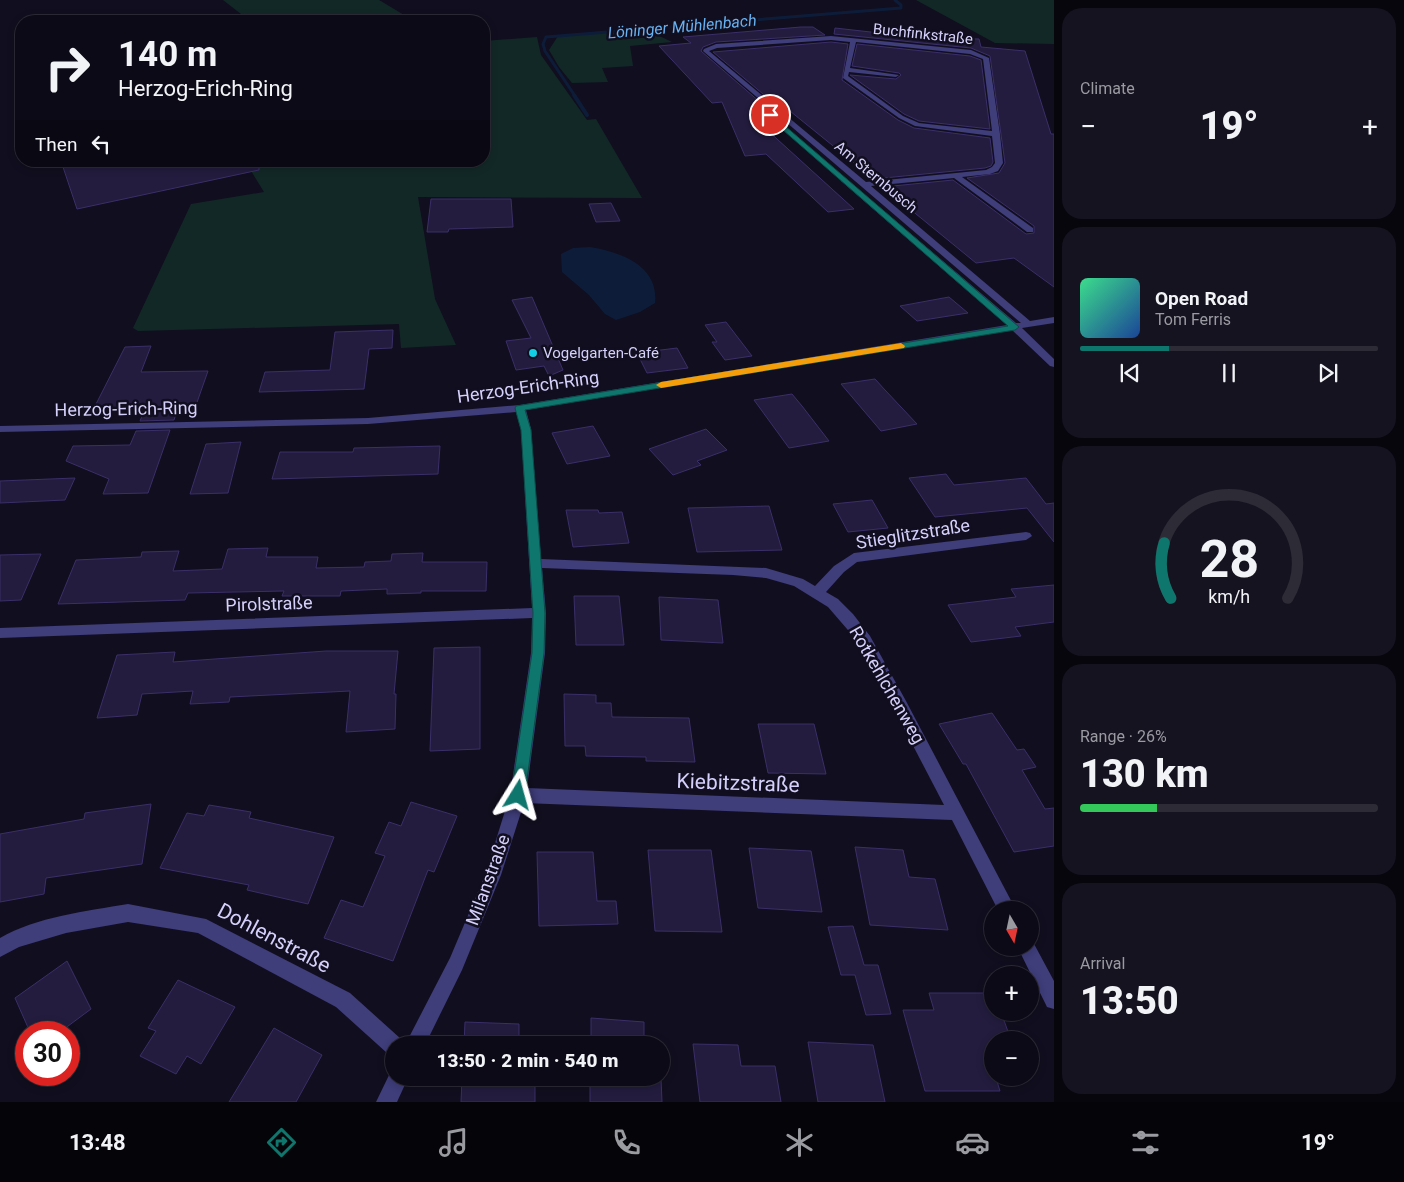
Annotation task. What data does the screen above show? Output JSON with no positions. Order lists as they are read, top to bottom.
{
  "streets": {
    "street": [
      "Buchfinkstraße",
      "Am Sternbusch",
      "Herzog-Erich-Ring",
      "Stieglitzstraße",
      "Pirolstraße",
      "Rotkehlchenweg",
      "Kiebitzstraße",
      "Milanstraße",
      "Dohlenstraße"
    ]
  },
  "crossings": [
    ["Buchfinkstraße", "Am Sternbusch"],
    ["Am Sternbusch", "Herzog-Erich-Ring"],
    ["Herzog-Erich-Ring", "Milanstraße"],
    ["Stieglitzstraße", "Rotkehlchenweg"],
    ["Pirolstraße", "Milanstraße"],
    ["Rotkehlchenweg", "Kiebitzstraße"],
    ["Rotkehlchenweg", "Milanstraße"],
    ["Kiebitzstraße", "Milanstraße"]
  ],
  "water": ["Löninger Mühlenbach"],
  "places": ["Vogelgarten-Café"],
  "north": "bottom",
  "page": {
    "tile": [
      "Climate",
      ["Range · 26%", "130 km"],
      ["Arrival", "13:50"]
    ],
    "turn": ["140 m", "Herzog-Erich-Ring"],
    "heat": ["−", "19°", "+"],
    "then": "Then",
    "song": ["Open Road", "Tom Ferris"],
    "map_buttons": ["+", "−"],
    "limit": "30",
    "trip": "13:50 · 2 min · 540 m",
    "tabs": ["13:48", "19°"],
    "gauge": ["28", "km/h"]
  }
}
